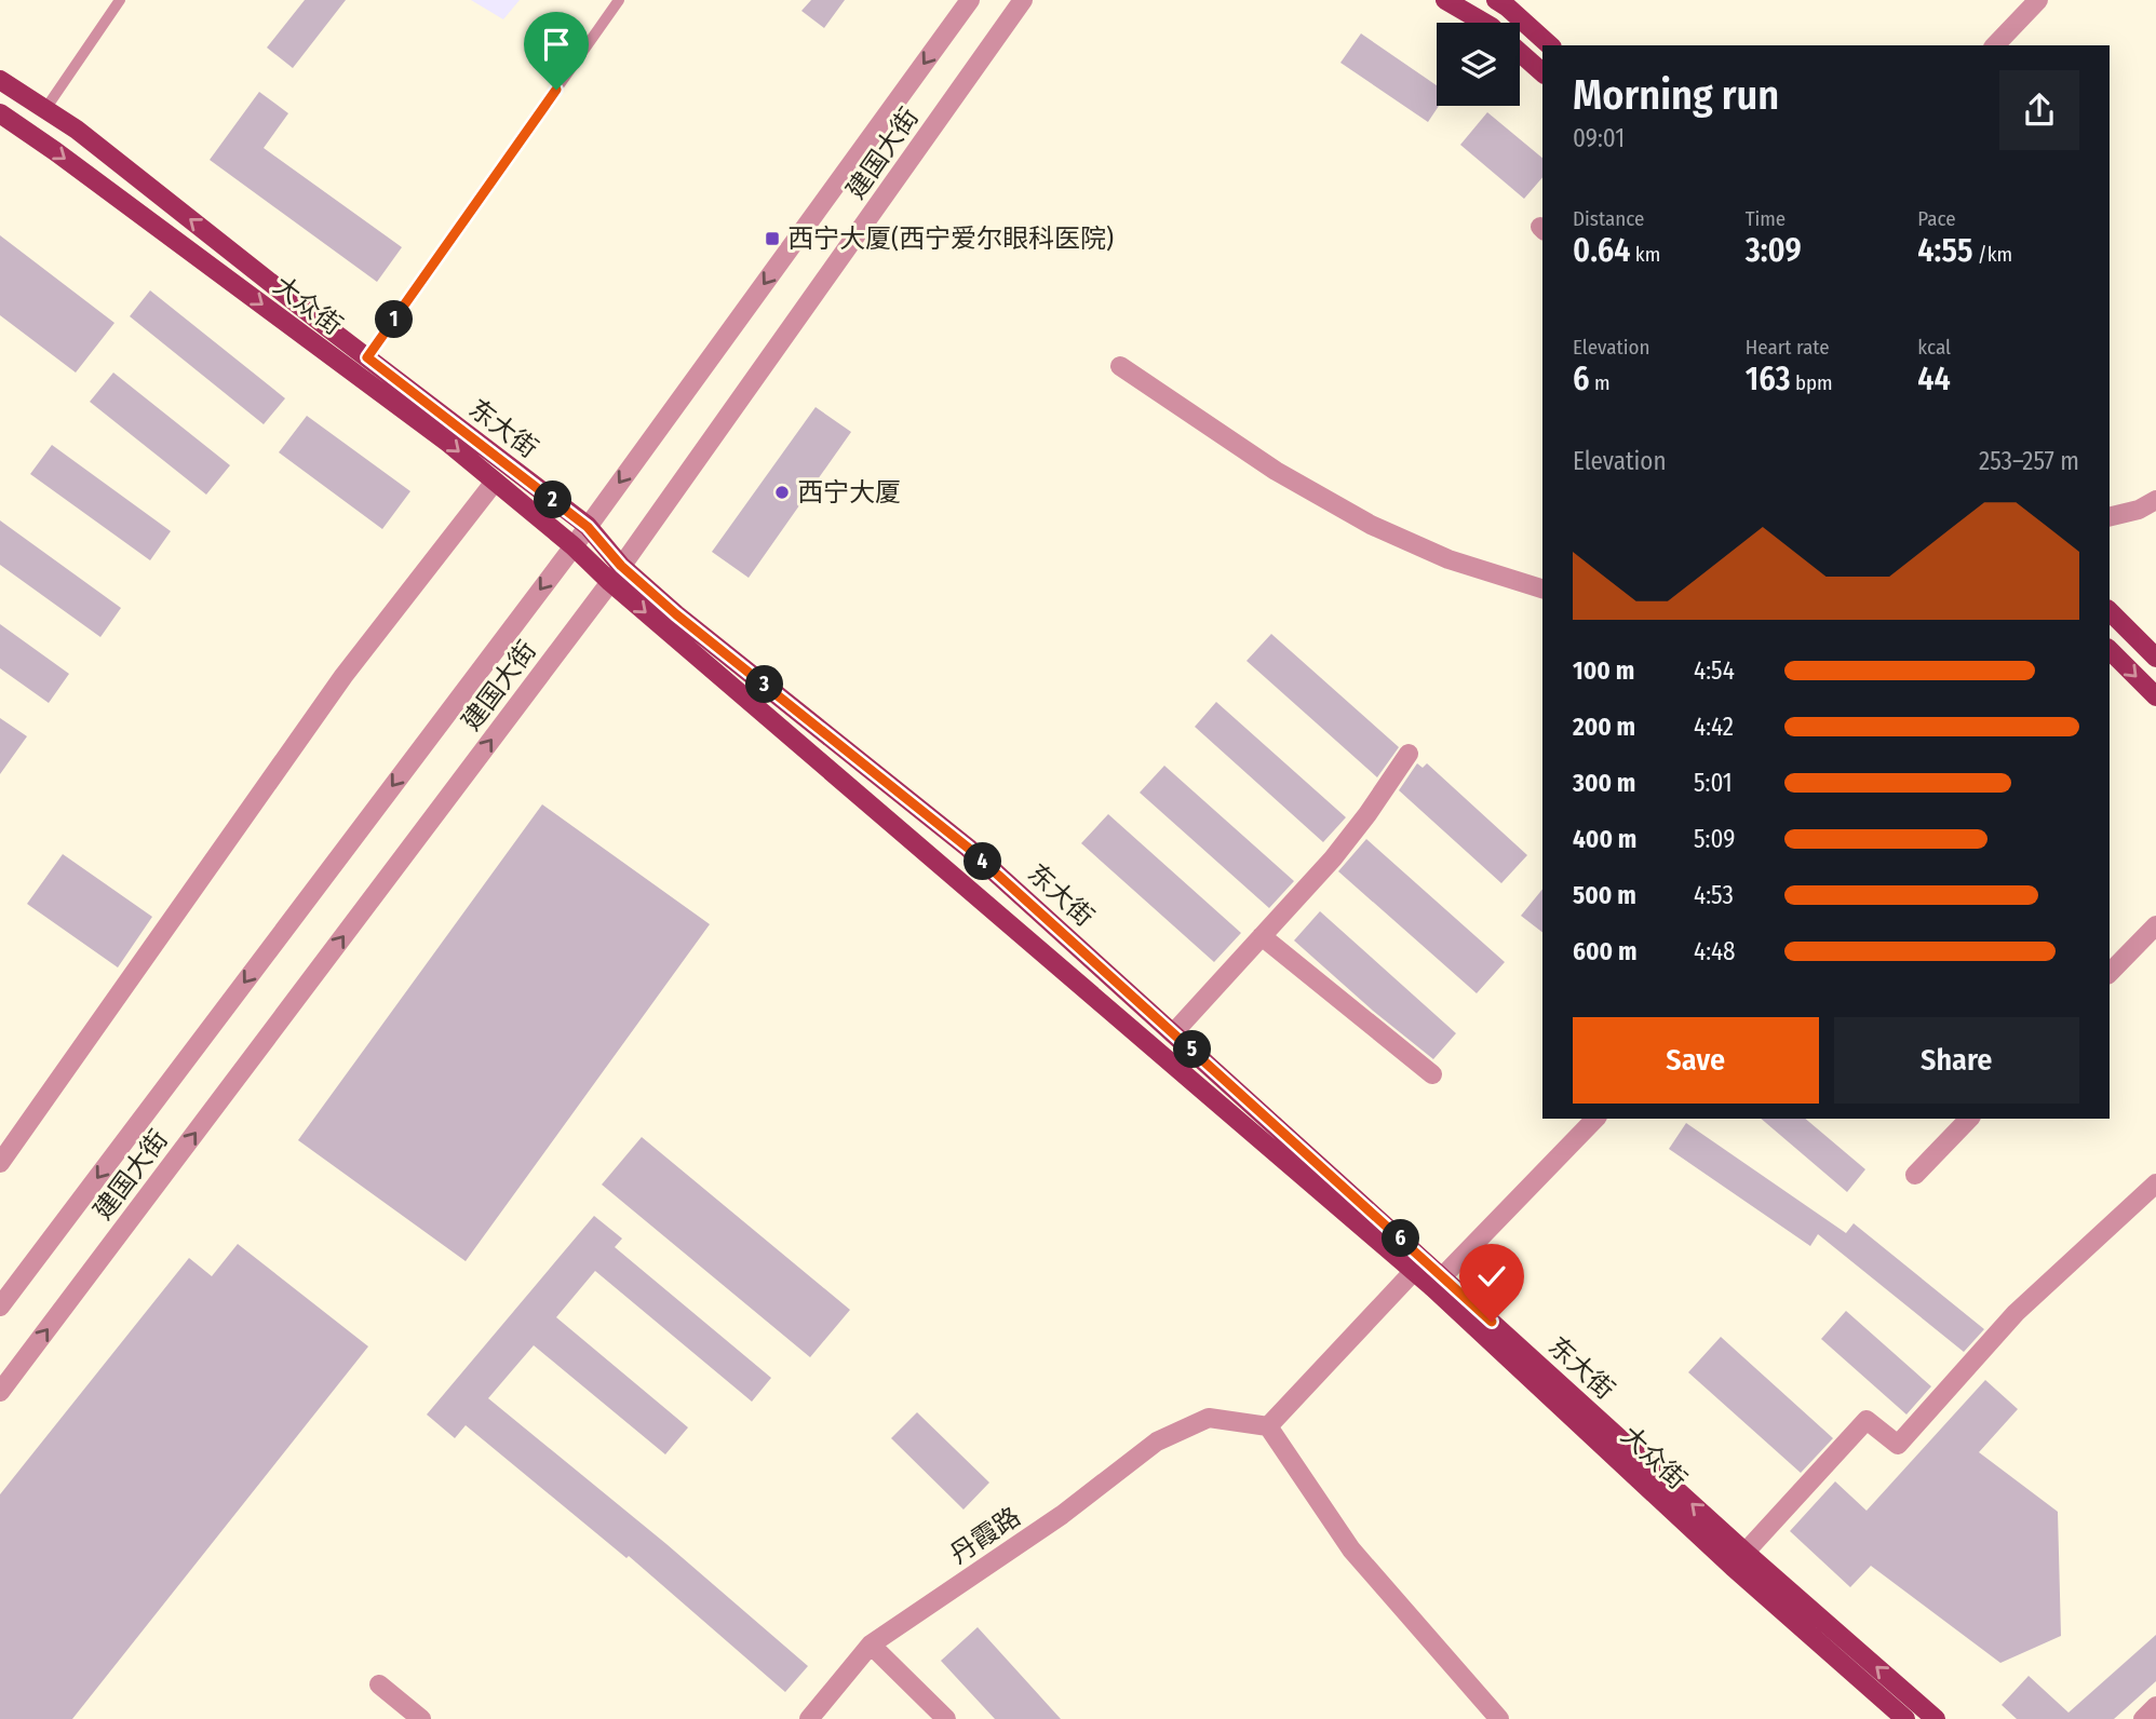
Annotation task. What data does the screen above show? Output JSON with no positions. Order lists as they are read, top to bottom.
{
  "streets": {
    "main road": ["大众街", "东大街"],
    "street": ["建国大街", "丹霞路"]
  },
  "crossings": [
    ["建国大街", "大众街"],
    ["建国大街", "东大街"],
    ["大众街", "东大街"]
  ],
  "one_way": ["大众街"],
  "places": {
    "transit": ["西宁大厦(西宁爱尔眼科医院)"],
    "other": ["西宁大厦"]
  },
  "page": {
    "heading": ["Morning run", "09:01"],
    "stats": [
      ["Distance", "0.64 km"],
      ["Time", "3:09"],
      ["Pace", "4:55 /km"],
      ["Elevation", "6 m"],
      ["Heart rate", "163 bpm"],
      ["kcal", "44"]
    ],
    "pins": [
      "1",
      "2",
      "3",
      "4",
      "5",
      "6"
    ],
    "chart": ["Elevation", "253–257 m"],
    "list": [
      {
        "name": "100 m",
        "note": "4:54"
      },
      {
        "name": "200 m",
        "note": "4:42"
      },
      {
        "name": "300 m",
        "note": "5:01"
      },
      {
        "name": "400 m",
        "note": "5:09"
      },
      {
        "name": "500 m",
        "note": "4:53"
      },
      {
        "name": "600 m",
        "note": "4:48"
      }
    ],
    "buttons": ["Save", "Share"]
  }
}
